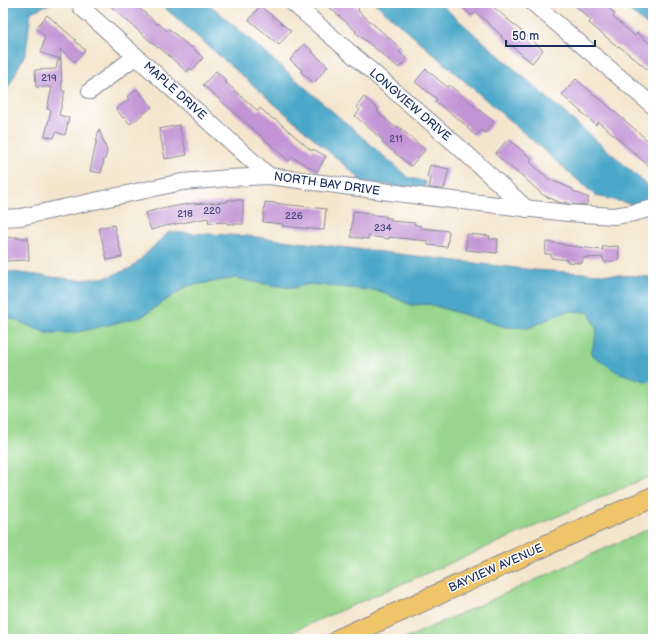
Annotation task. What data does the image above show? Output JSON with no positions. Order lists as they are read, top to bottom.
{
  "streets": {
    "main road": ["BAYVIEW AVENUE"],
    "street": ["MAPLE DRIVE", "LONGVIEW DRIVE", "NORTH BAY DRIVE"]
  },
  "crossings": [
    ["MAPLE DRIVE", "NORTH BAY DRIVE"],
    ["LONGVIEW DRIVE", "NORTH BAY DRIVE"]
  ],
  "house_numbers": [
    "219",
    "211",
    "220",
    "218",
    "226",
    "234"
  ],
  "scale_bar": "50 m"
}
